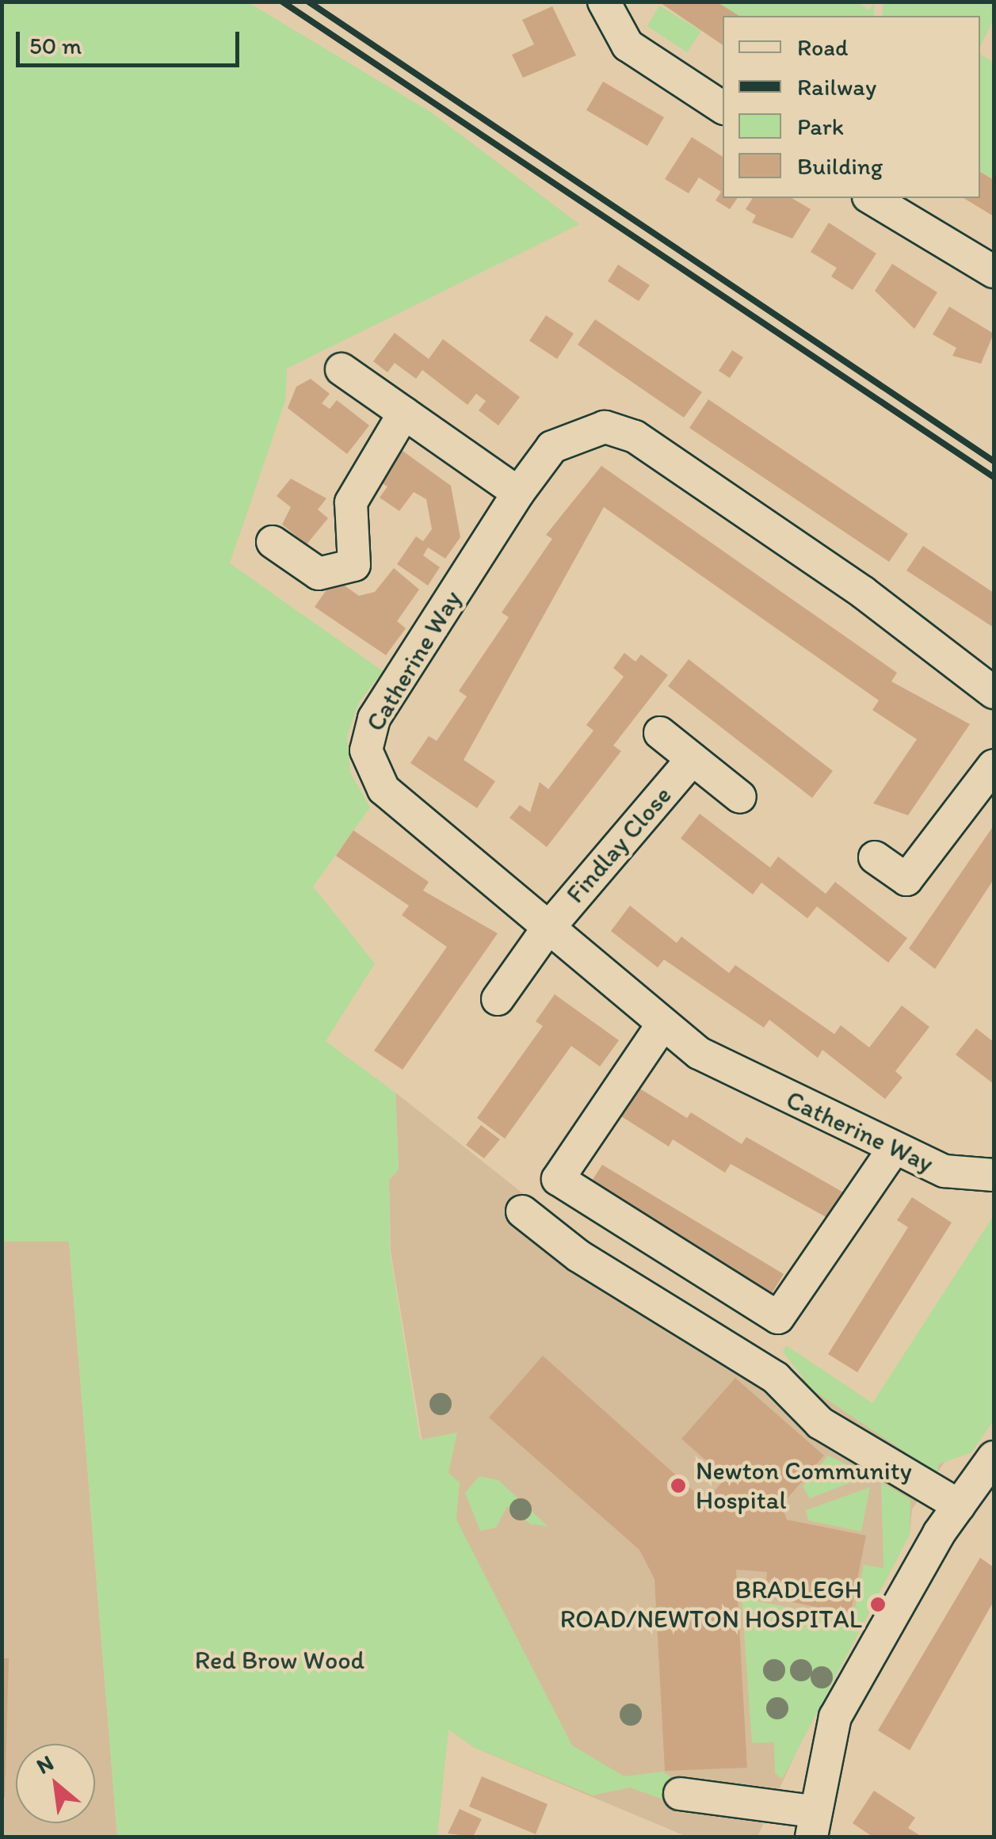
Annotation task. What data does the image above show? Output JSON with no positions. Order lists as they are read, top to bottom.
{
  "streets": {
    "street": ["Catherine Way", "Findlay Close"]
  },
  "crossings": [
    ["Catherine Way", "Findlay Close"]
  ],
  "parks": ["Red Brow Wood"],
  "places": ["Newton Community Hospital", "BRADLEGH ROAD/NEWTON HOSPITAL"],
  "legend": [
    "Road",
    "Railway",
    "Park",
    "Building"
  ],
  "scale_bar": "50 m",
  "north": "top left"
}
